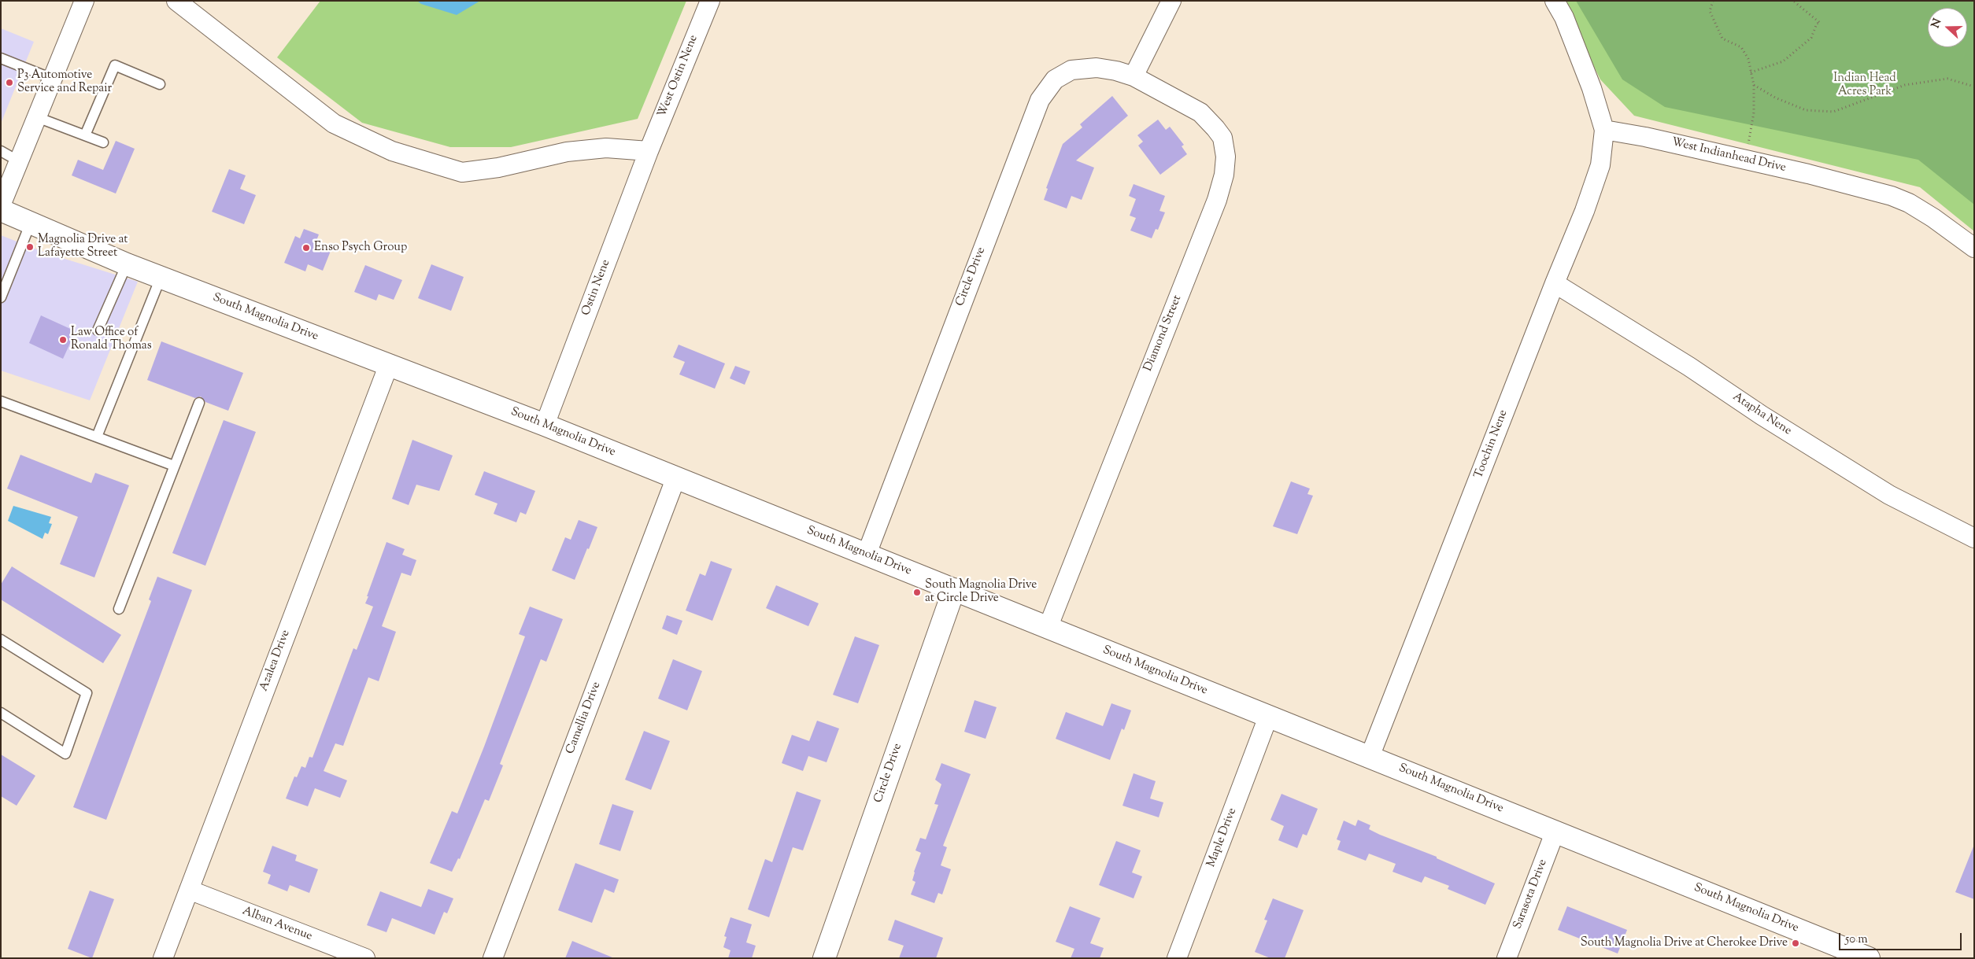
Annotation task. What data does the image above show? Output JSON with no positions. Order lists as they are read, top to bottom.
{
  "streets": {
    "main road": ["Circle Drive", "South Magnolia Drive"],
    "street": [
      "West Ostin Nene",
      "West Indianhead Drive",
      "Ostin Nene",
      "Diamond Street",
      "Atapha Nene",
      "Toochin Nene",
      "Azalea Drive",
      "Camellia Drive",
      "Maple Drive",
      "Sarasota Drive",
      "Alban Avenue"
    ]
  },
  "crossings": [
    ["West Ostin Nene", "Ostin Nene"],
    ["West Indianhead Drive", "Toochin Nene"],
    ["Circle Drive", "South Magnolia Drive"],
    ["Circle Drive", "Diamond Street"],
    ["Ostin Nene", "South Magnolia Drive"],
    ["South Magnolia Drive", "Diamond Street"],
    ["South Magnolia Drive", "Toochin Nene"],
    ["South Magnolia Drive", "Azalea Drive"],
    ["South Magnolia Drive", "Camellia Drive"],
    ["South Magnolia Drive", "Maple Drive"],
    ["South Magnolia Drive", "Sarasota Drive"],
    ["Atapha Nene", "Toochin Nene"],
    ["Azalea Drive", "Alban Avenue"]
  ],
  "parks": ["Indian Head Acres Park"],
  "places": [
    "P3 Automotive Service and Repair",
    "Magnolia Drive at Lafayette Street",
    "Enso Psych Group",
    "Law Office of Ronald Thomas",
    "South Magnolia Drive at Circle Drive",
    "South Magnolia Drive at Cherokee Drive"
  ],
  "scale_bar": "50 m",
  "north": "left"
}
